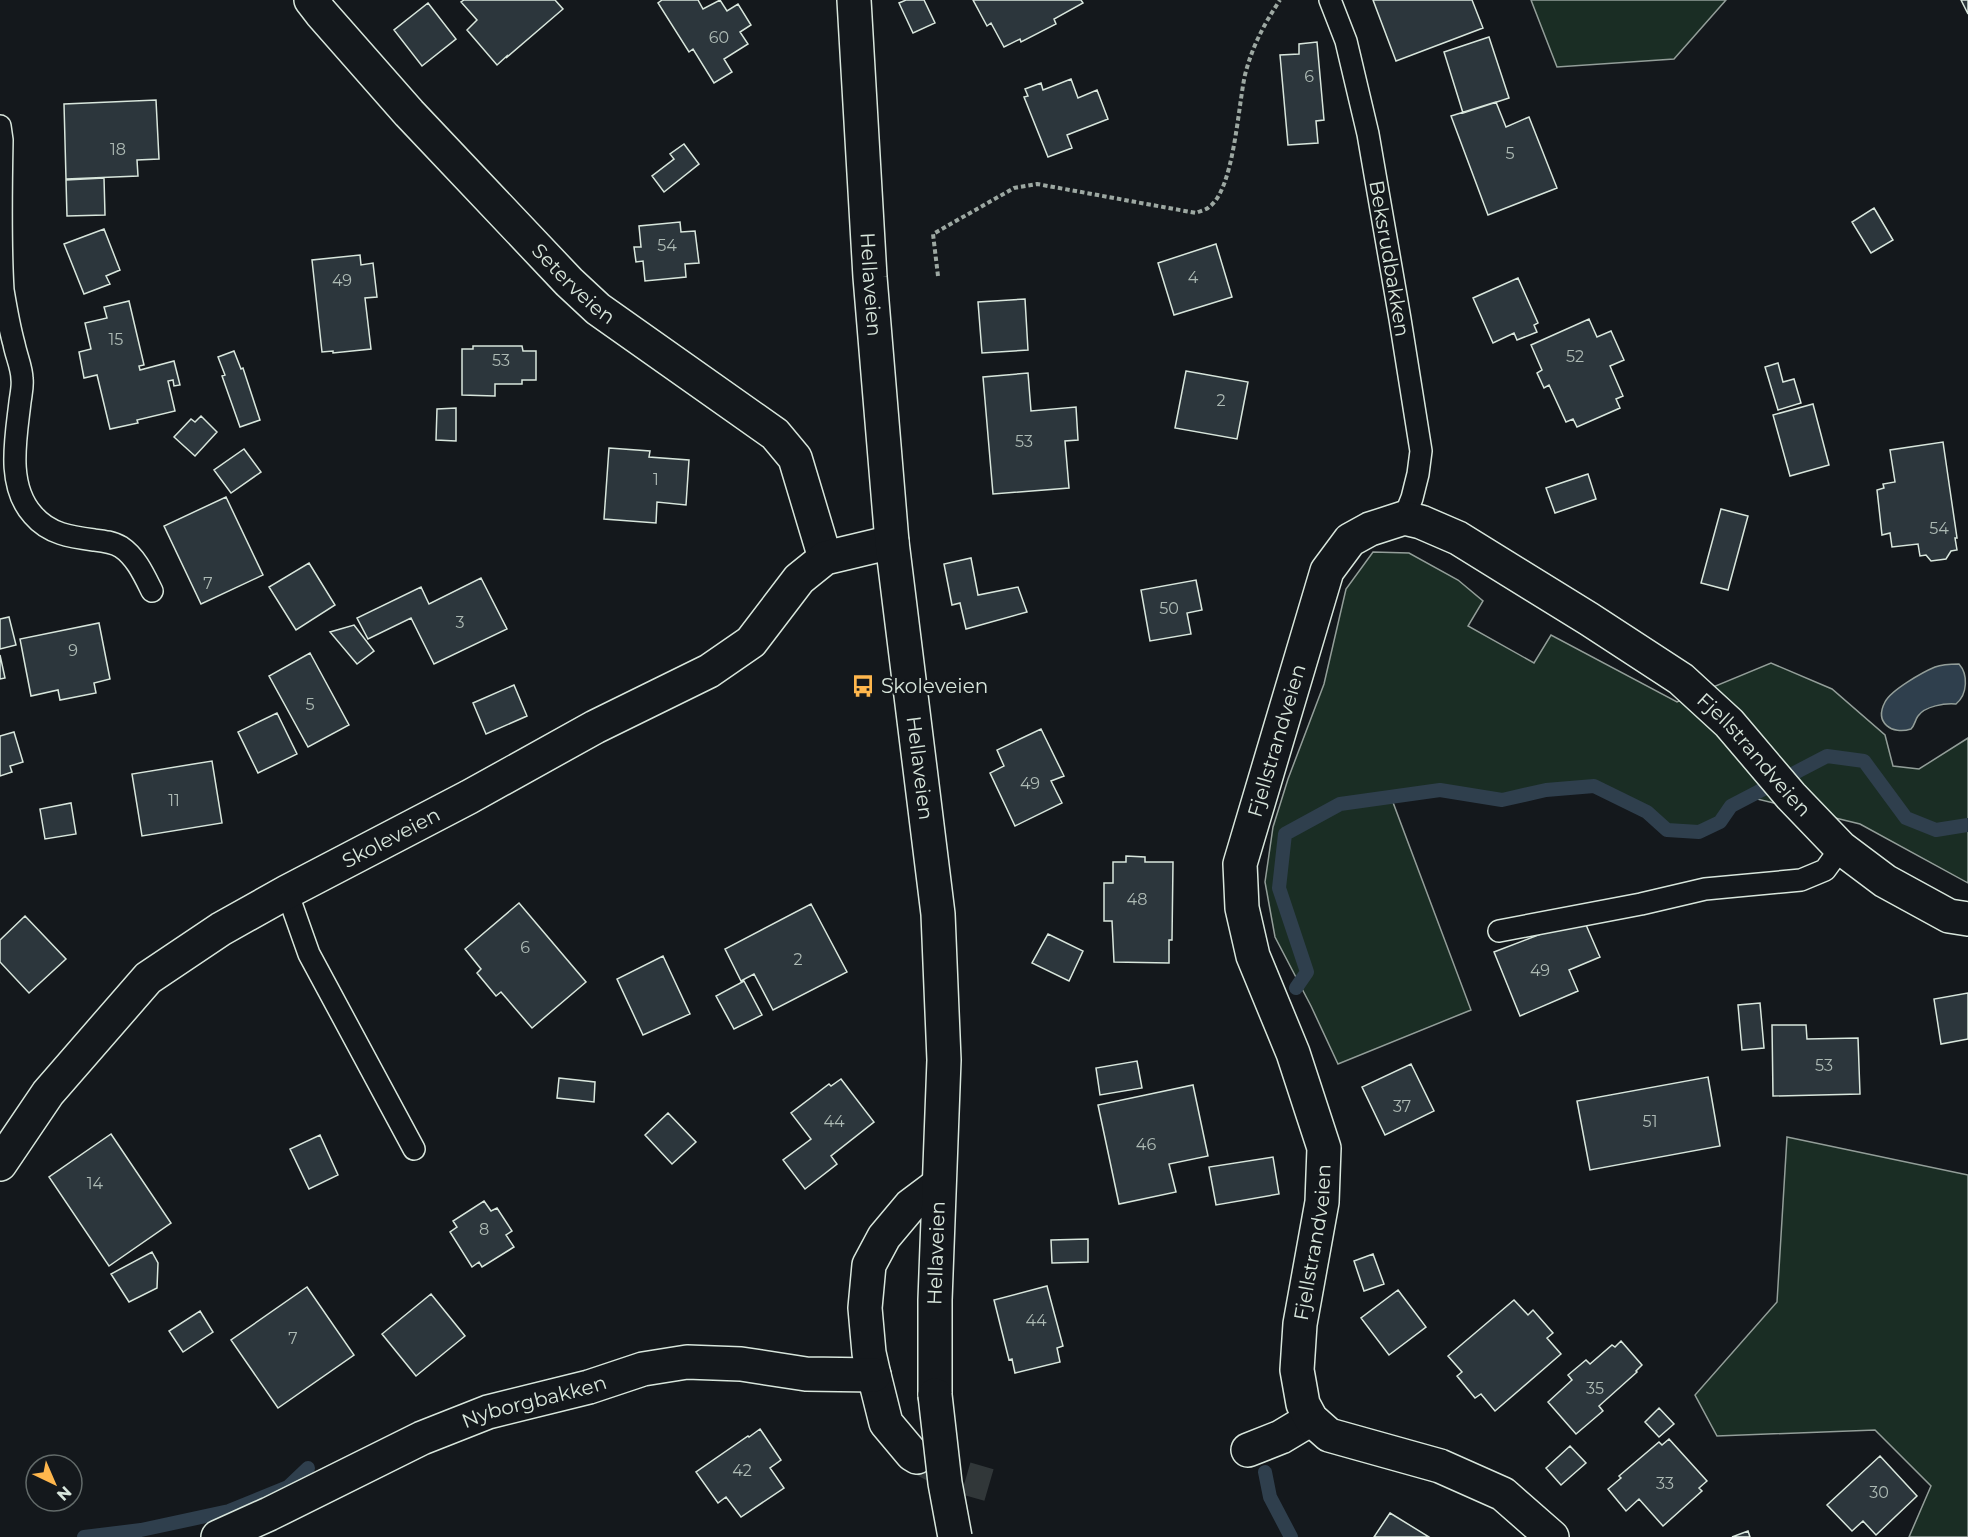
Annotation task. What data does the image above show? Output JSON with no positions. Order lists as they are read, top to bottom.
{
  "streets": {
    "street": [
      "Seterveien",
      "Hellaveien",
      "Fjellstrandveien",
      "Skoleveien",
      "Nyborgbakken"
    ],
    "lane": ["Beksrudbakken"]
  },
  "crossings": [
    ["Beksrudbakken", "Fjellstrandveien"],
    ["Seterveien", "Skoleveien"],
    ["Hellaveien", "Skoleveien"]
  ],
  "places": {
    "bus stop": ["Skoleveien"]
  },
  "house_numbers": [
    "60",
    "6",
    "18",
    "5",
    "54",
    "4",
    "49",
    "15",
    "52",
    "53",
    "2",
    "53",
    "1",
    "54",
    "7",
    "50",
    "3",
    "9",
    "5",
    "49",
    "11",
    "48",
    "6",
    "2",
    "49",
    "53",
    "37",
    "44",
    "51",
    "46",
    "14",
    "8",
    "44",
    "7",
    "35",
    "42",
    "33",
    "30"
  ],
  "north": "bottom right"
}
